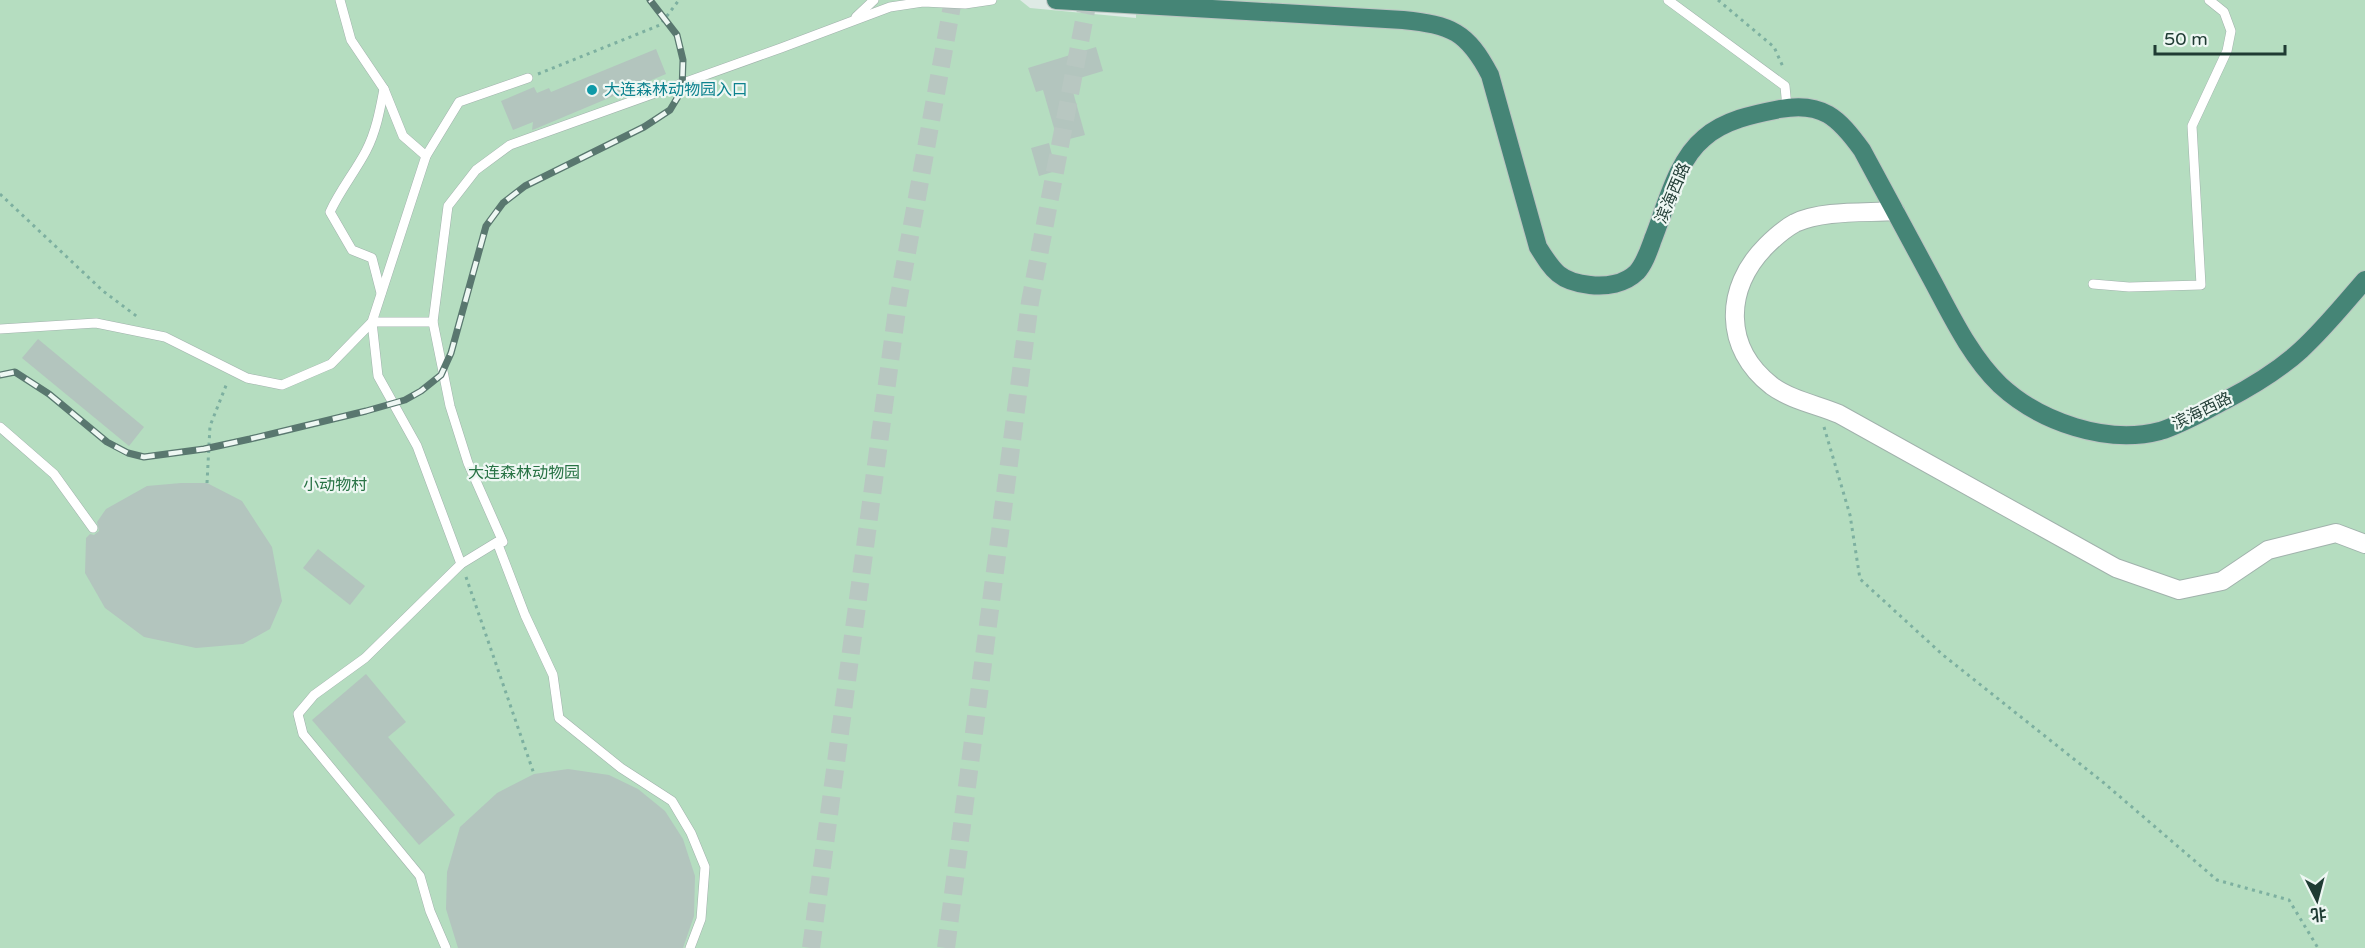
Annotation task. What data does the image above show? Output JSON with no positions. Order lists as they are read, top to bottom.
{
  "streets": {
    "highway": ["滨海西路"]
  },
  "parks": ["大连森林动物园", "小动物村"],
  "places": ["大连森林动物园入口"],
  "scale_bar": "50 m",
  "north": "bottom"
}
